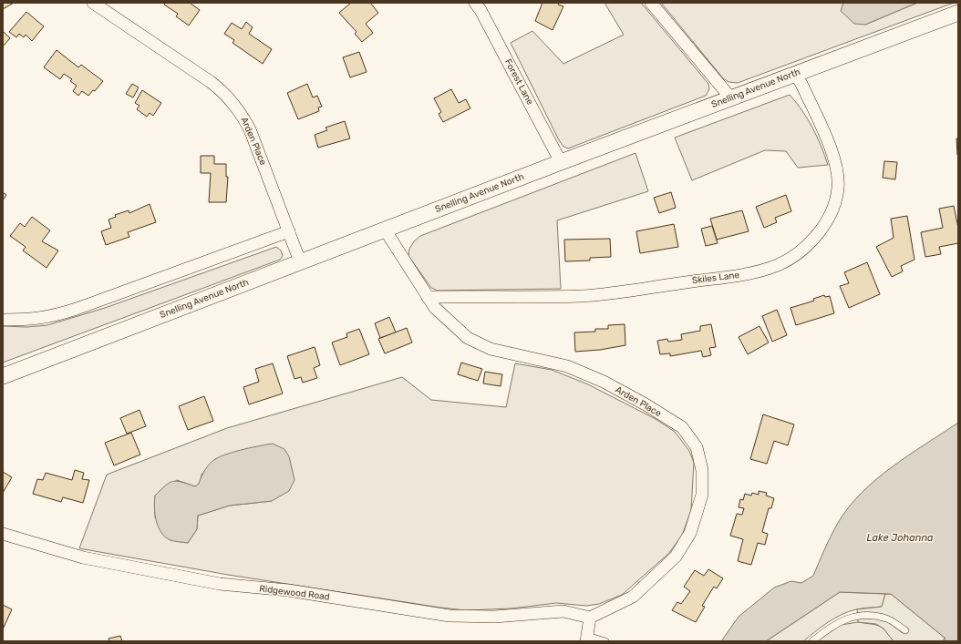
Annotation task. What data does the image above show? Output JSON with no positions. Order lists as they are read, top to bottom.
{
  "streets": {
    "street": [
      "Forest Lane",
      "Snelling Avenue North",
      "Arden Place",
      "Skiles Lane",
      "Ridgewood Road"
    ]
  },
  "crossings": [
    ["Forest Lane", "Snelling Avenue North"],
    ["Snelling Avenue North", "Arden Place"],
    ["Snelling Avenue North", "Skiles Lane"],
    ["Arden Place", "Skiles Lane"],
    ["Arden Place", "Ridgewood Road"]
  ],
  "water": ["Lake Johanna"]
}
